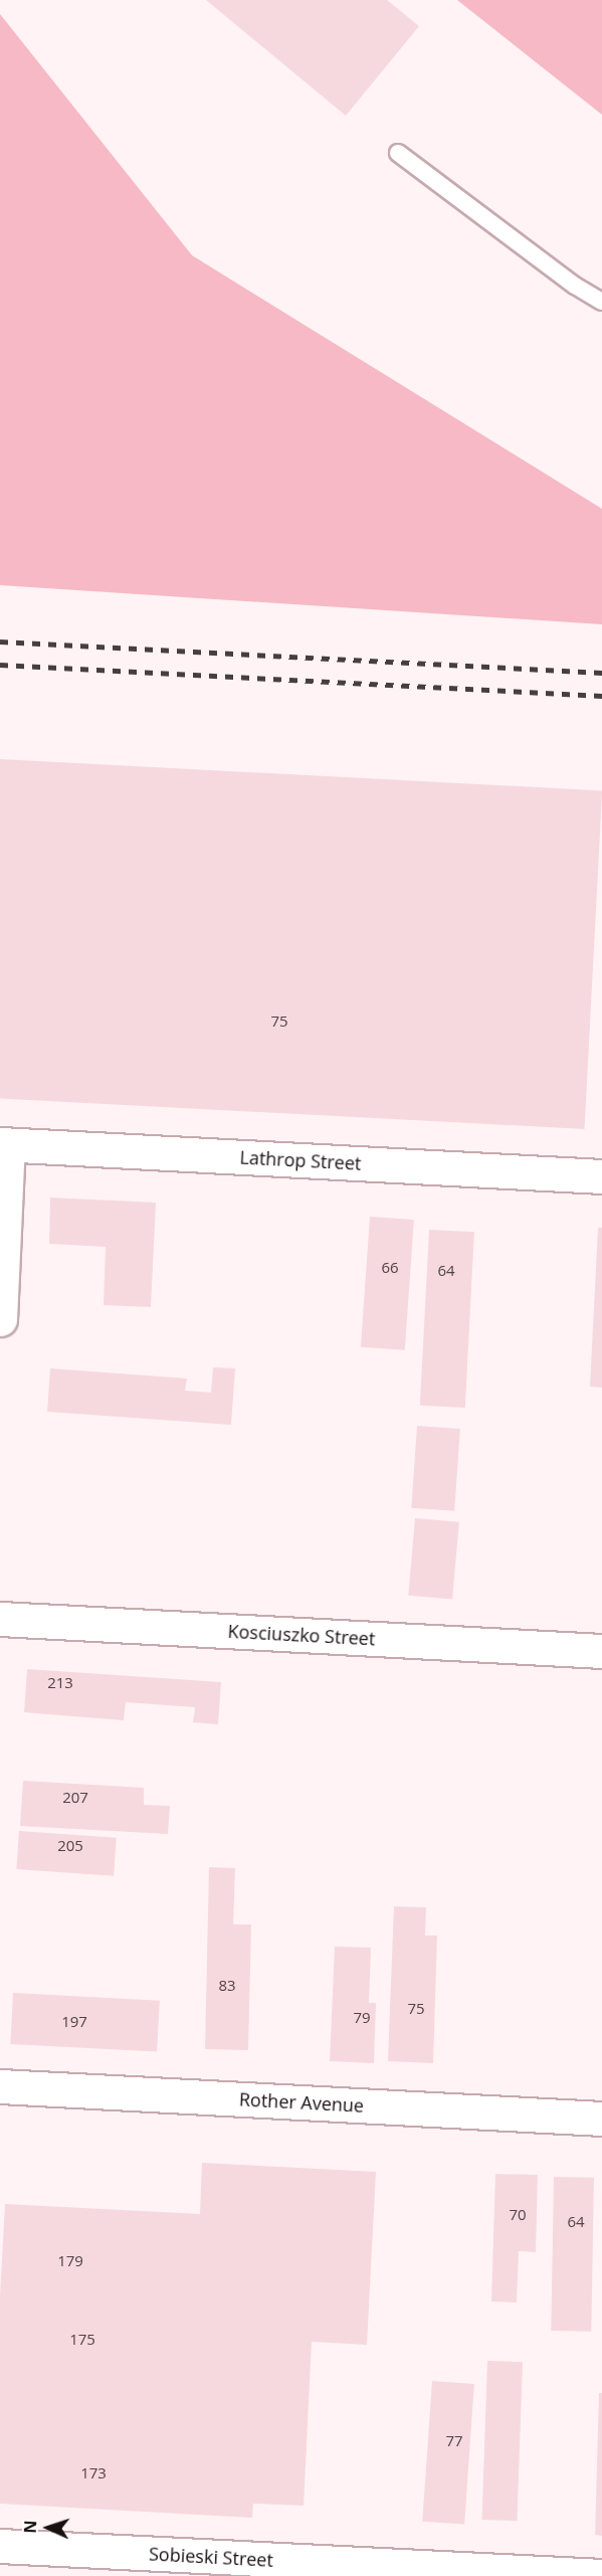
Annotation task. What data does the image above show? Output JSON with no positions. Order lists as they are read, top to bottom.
{
  "streets": {
    "street": [
      "Lathrop Street",
      "Kosciuszko Street",
      "Rother Avenue",
      "Sobieski Street"
    ]
  },
  "house_numbers": [
    "75",
    "66",
    "64",
    "213",
    "207",
    "205",
    "83",
    "75",
    "79",
    "197",
    "70",
    "64",
    "179",
    "175",
    "77",
    "173"
  ],
  "north": "left"
}
